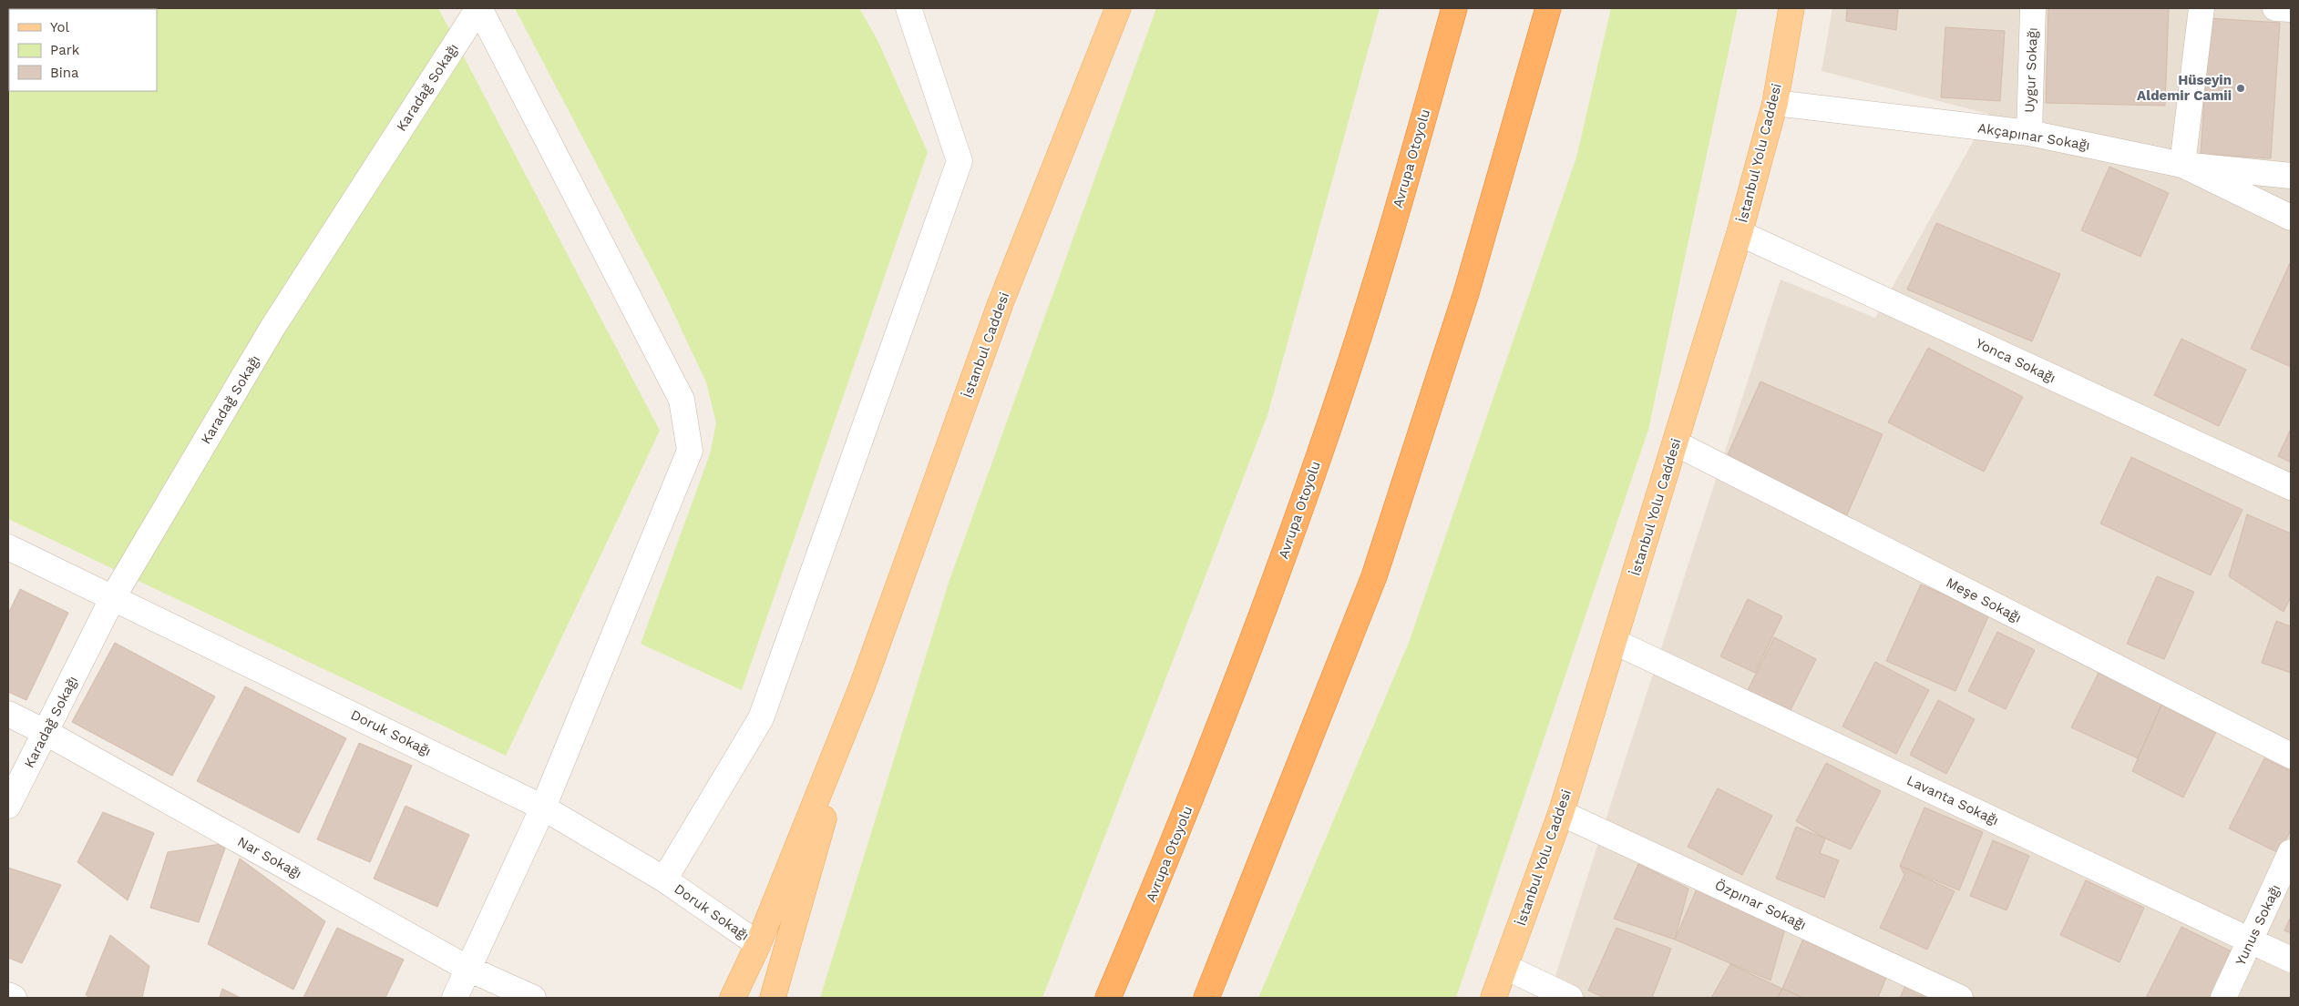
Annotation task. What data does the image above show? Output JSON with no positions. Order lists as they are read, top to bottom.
{
  "streets": {
    "highway": ["Avrupa Otoyolu"],
    "main road": ["İstanbul Yolu Caddesi", "İstanbul Caddesi"],
    "street": [
      "Uygur Sokağı",
      "Karadağ Sokağı",
      "Akçapınar Sokağı",
      "Yonca Sokağı",
      "Meşe Sokağı",
      "Doruk Sokağı",
      "Lavanta Sokağı",
      "Nar Sokağı",
      "Özpınar Sokağı",
      "Yunus Sokağı"
    ]
  },
  "crossings": [
    ["Uygur Sokağı", "Akçapınar Sokağı"],
    ["Karadağ Sokağı", "Doruk Sokağı"],
    ["Karadağ Sokağı", "Nar Sokağı"],
    ["Akçapınar Sokağı", "İstanbul Yolu Caddesi"],
    ["İstanbul Yolu Caddesi", "Yonca Sokağı"],
    ["İstanbul Yolu Caddesi", "Meşe Sokağı"],
    ["İstanbul Yolu Caddesi", "Lavanta Sokağı"],
    ["İstanbul Yolu Caddesi", "Özpınar Sokağı"],
    ["Lavanta Sokağı", "Yunus Sokağı"]
  ],
  "places": ["Hüseyin Aldemir Camii"],
  "legend": ["Yol", "Park", "Bina"]
}
